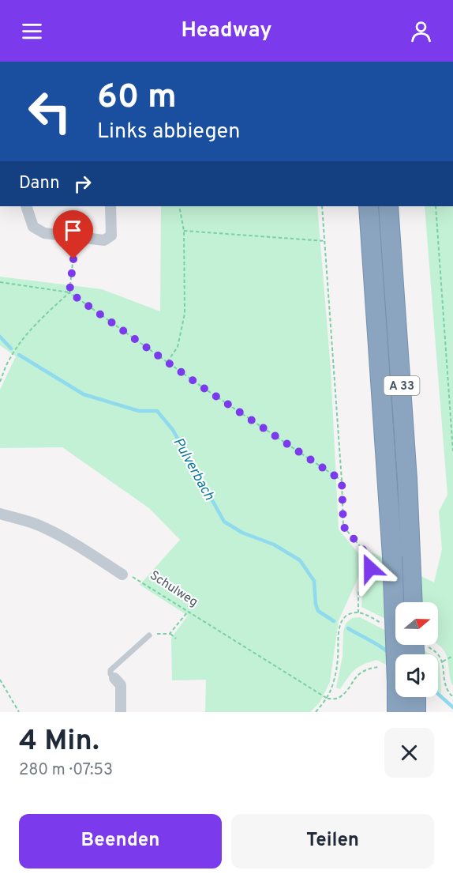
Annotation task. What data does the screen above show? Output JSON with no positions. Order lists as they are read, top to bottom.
{
  "streets": {
    "highway": ["A 33"],
    "path": ["Schulweg"]
  },
  "water": ["Pulverbach"],
  "north": "right",
  "page": {
    "header": "Headway",
    "turn": ["60 m", "Links abbiegen"],
    "then": "Dann",
    "heading": ["4 Min.", "280 m · 07:53"],
    "buttons": ["Beenden", "Teilen"]
  }
}
